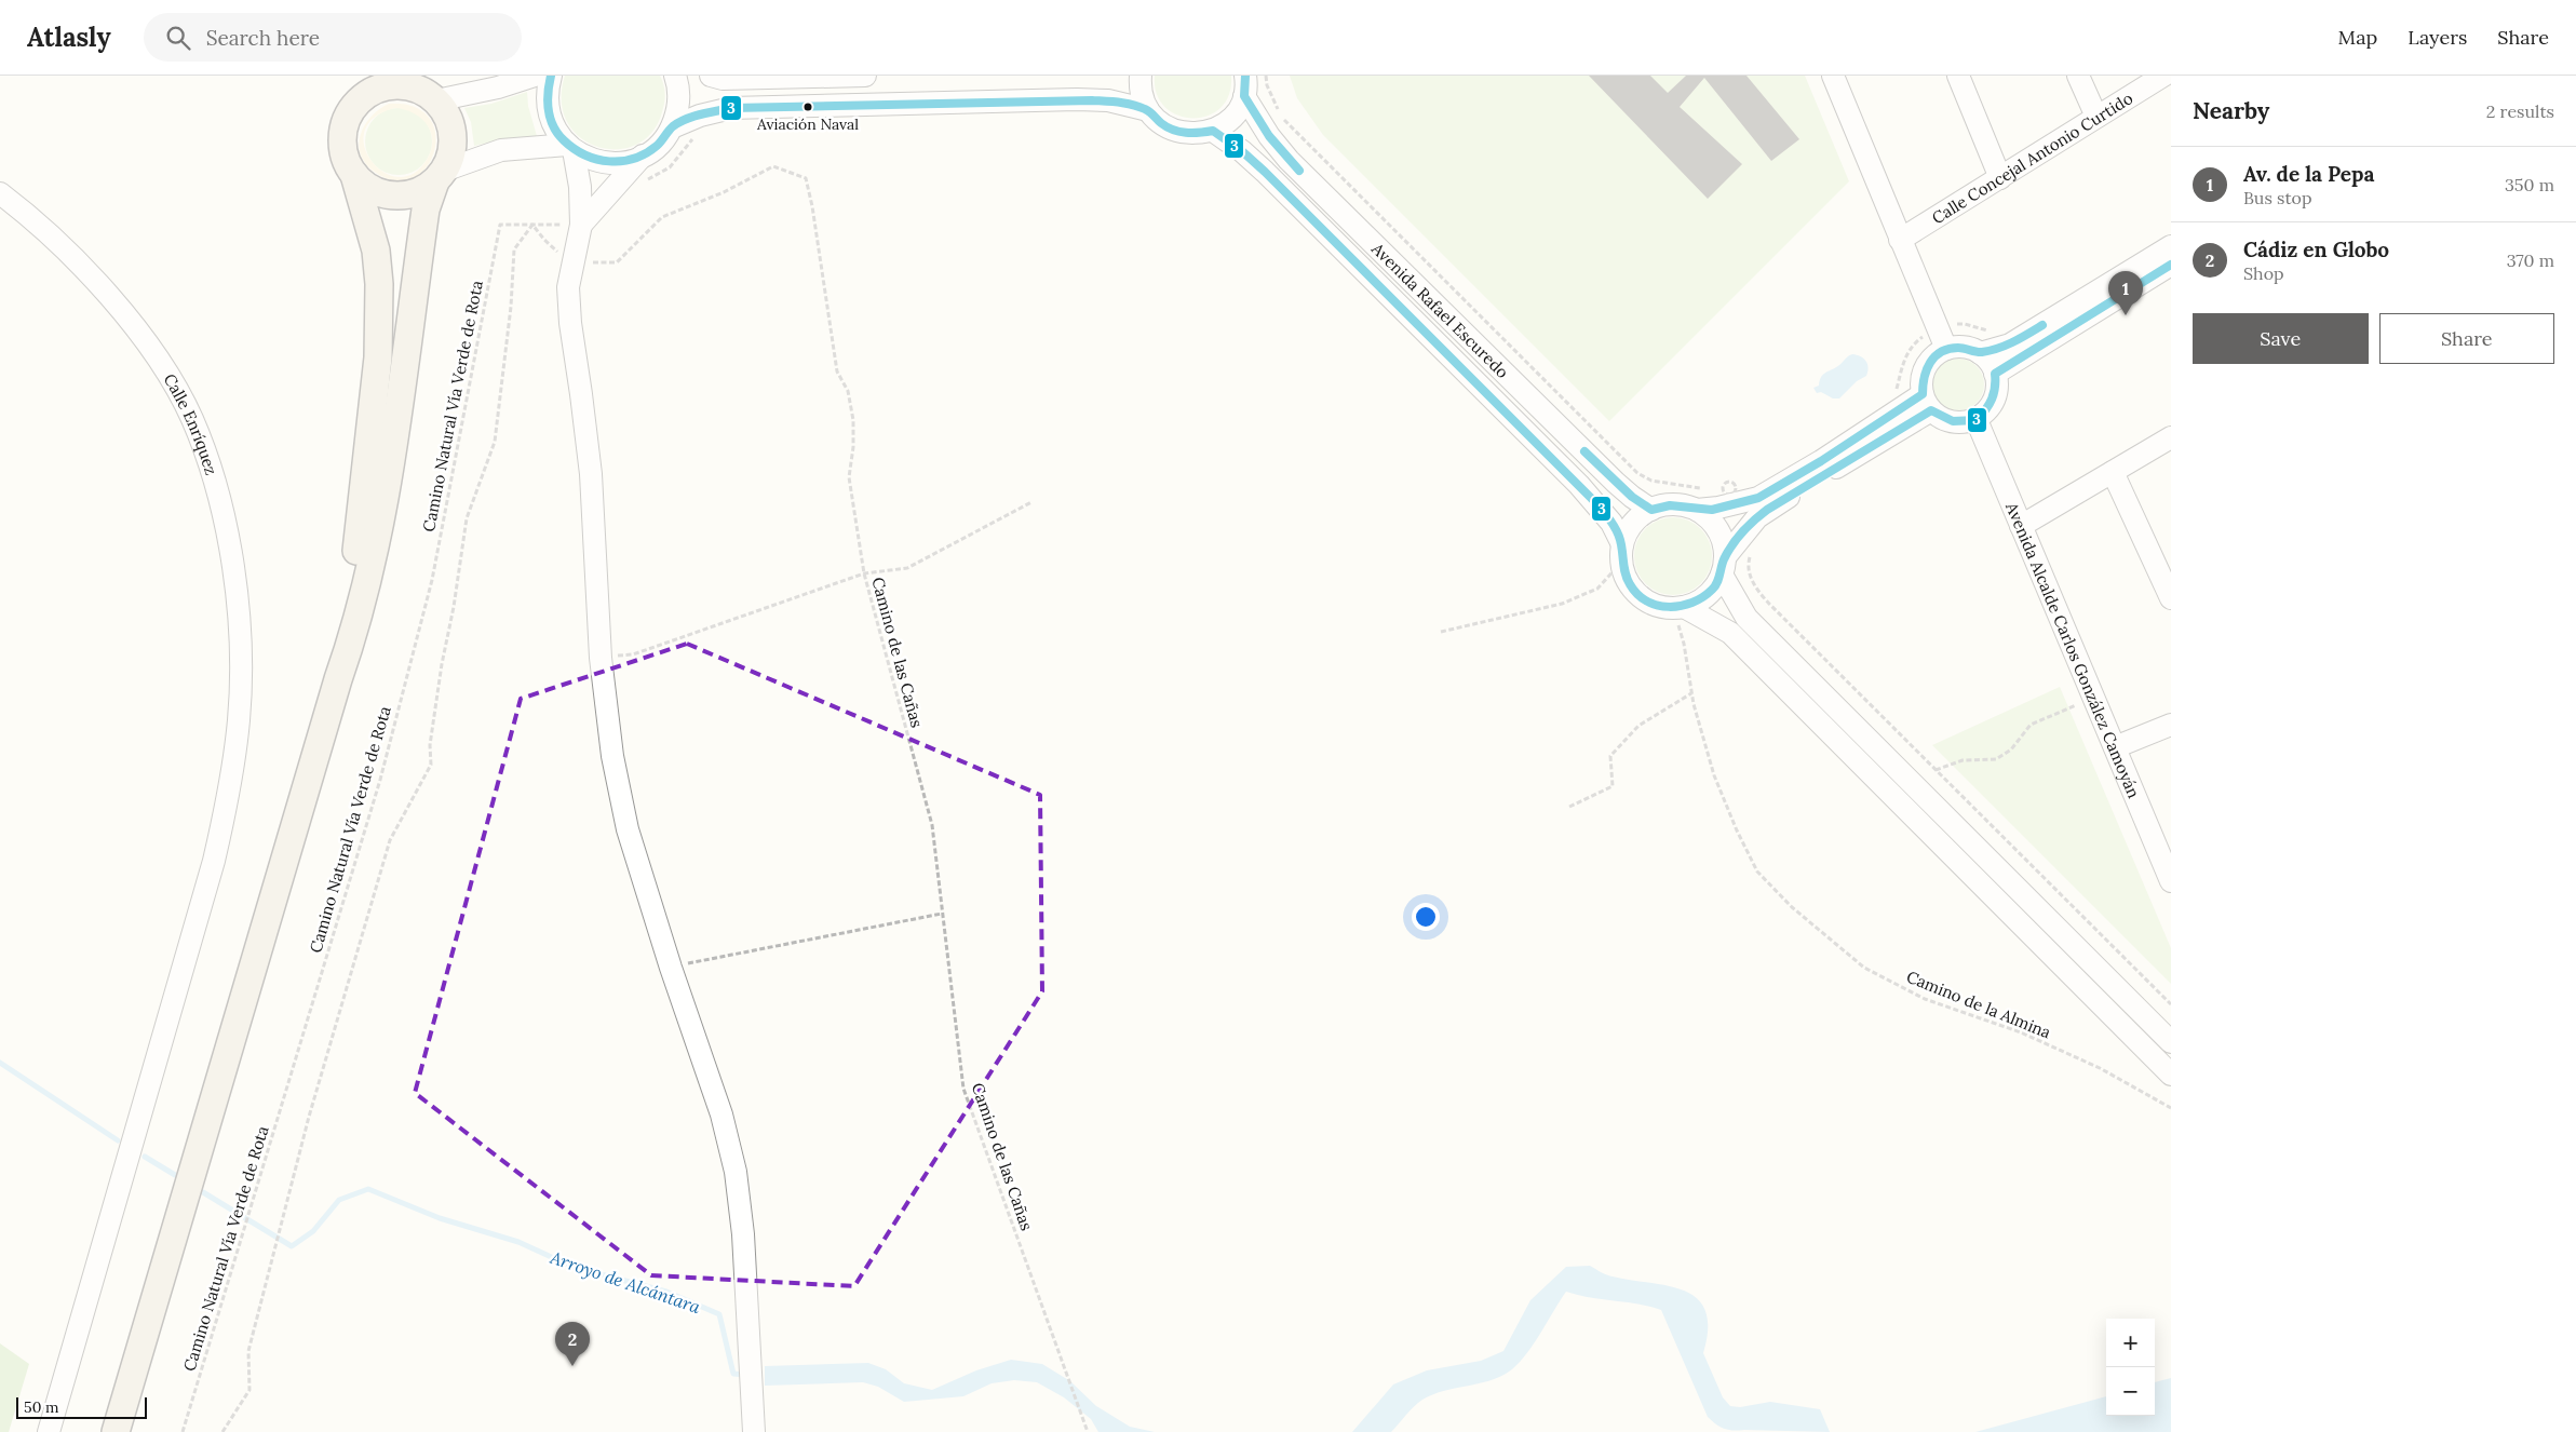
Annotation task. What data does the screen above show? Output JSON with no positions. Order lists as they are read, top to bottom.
{
  "streets": {
    "street": [
      "Calle Concejal Antonio Curtido",
      "Avenida Rafael Escuredo",
      "Calle Enríquez",
      "Avenida Alcalde Carlos González Camoyán"
    ],
    "path": ["Camino Natural Vía Verde de Rota", "Camino de las Cañas", "Camino de la Almina"]
  },
  "crossings": [
    ["Avenida Rafael Escuredo", "Camino de la Almina"]
  ],
  "water": ["Arroyo de Alcántara"],
  "places": ["Aviación Naval"],
  "lines": ["transit line 3"],
  "scale_bar": "50 m",
  "page": {
    "header": "Atlasly",
    "search": "Search here",
    "nav": ["Map", "Layers", "Share"],
    "heading": ["Nearby", "2 results"],
    "list": [
      {
        "mark": "1",
        "name": "Av. de la Pepa",
        "note": "Bus stop",
        "value": "350 m"
      },
      {
        "mark": "2",
        "name": "Cádiz en Globo",
        "note": "Shop",
        "value": "370 m"
      }
    ],
    "pins": ["1", "2"],
    "buttons": ["Save", "Share"],
    "map_buttons": ["+", "−"],
    "scale": "50 m"
  }
}
